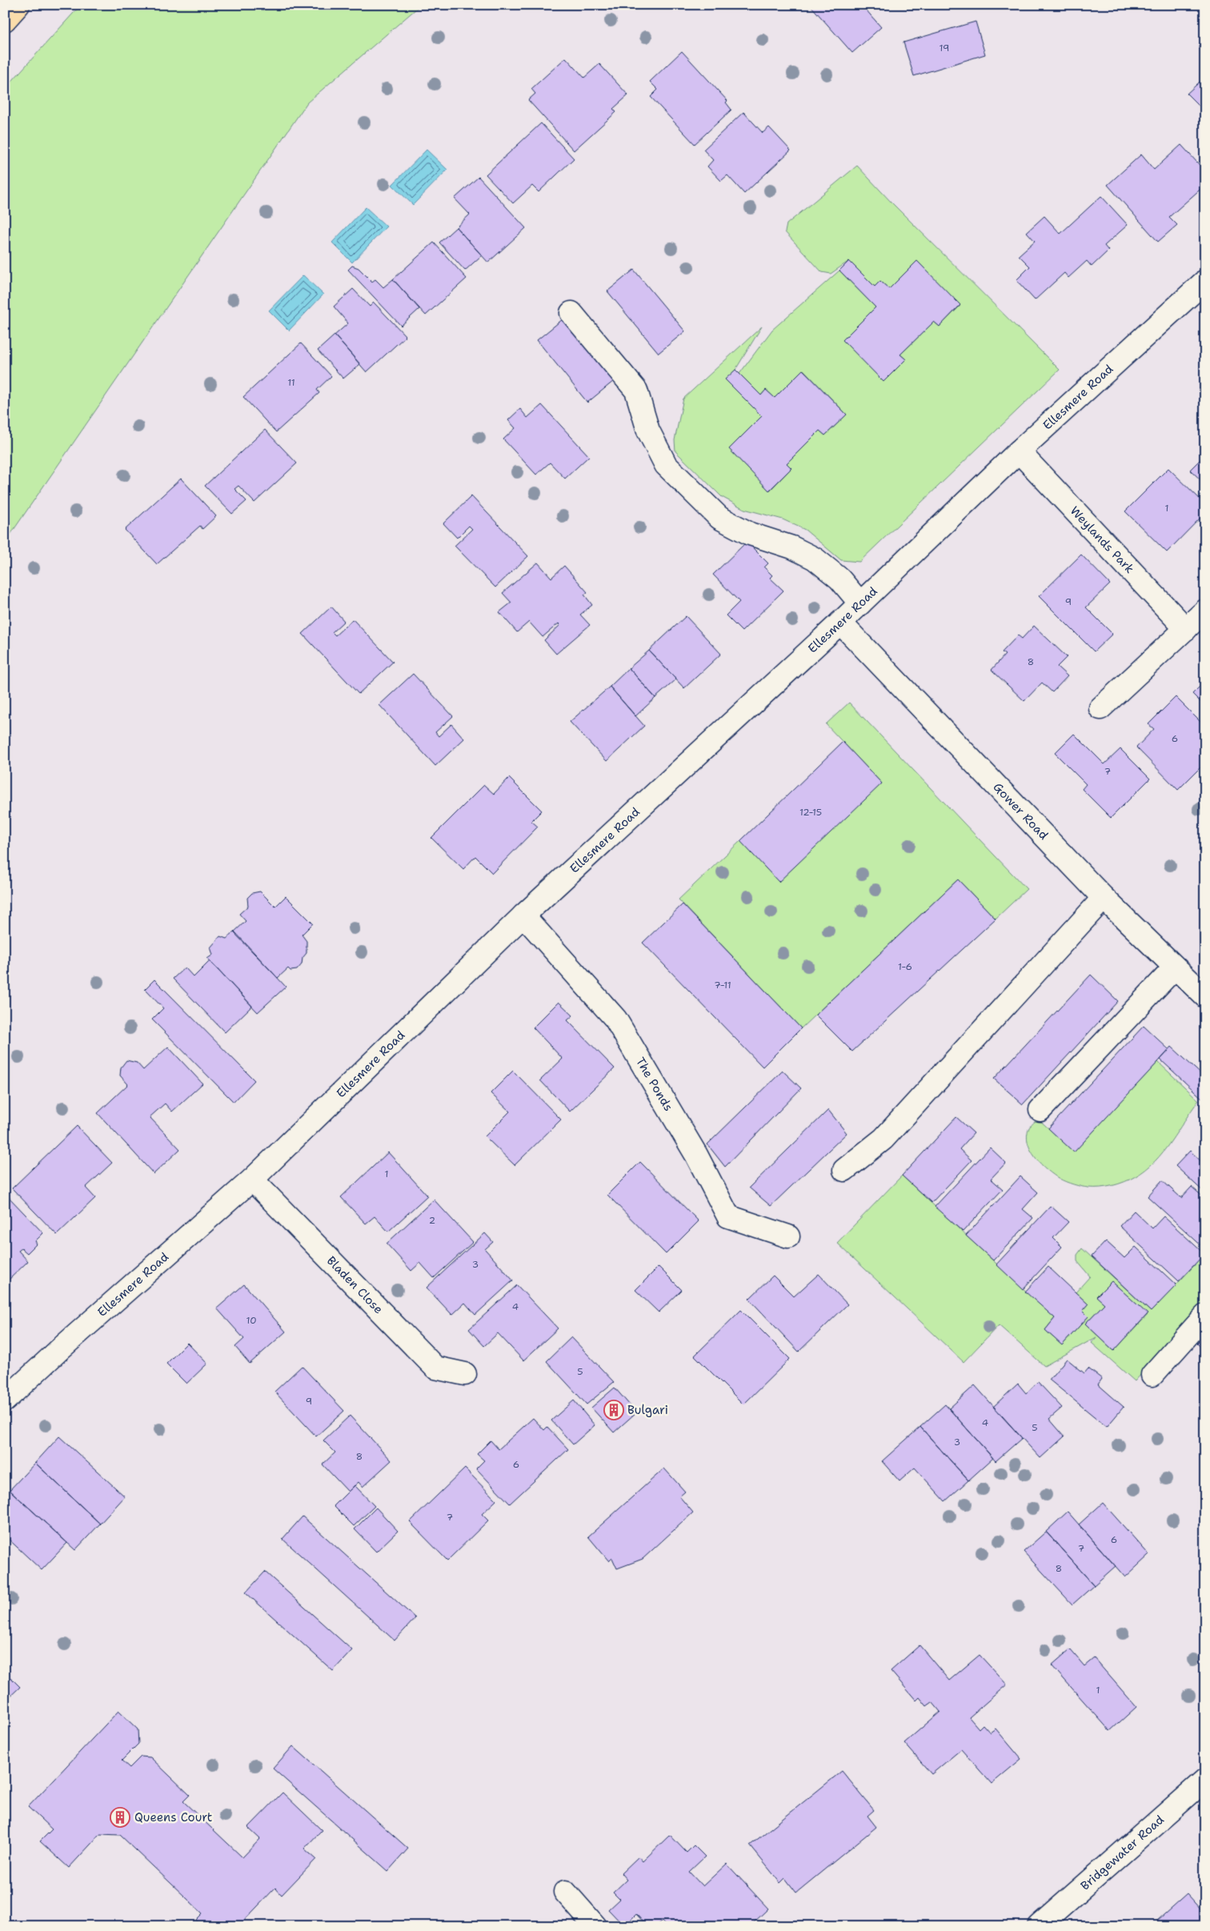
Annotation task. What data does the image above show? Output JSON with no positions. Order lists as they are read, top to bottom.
{
  "streets": {
    "street": [
      "Ellesmere Road",
      "Weylands Park",
      "Gower Road",
      "The Ponds",
      "Bladen Close",
      "Bridgewater Road"
    ]
  },
  "crossings": [
    ["Ellesmere Road", "Weylands Park"],
    ["Ellesmere Road", "Gower Road"],
    ["Ellesmere Road", "The Ponds"],
    ["Ellesmere Road", "Bladen Close"]
  ],
  "places": {
    "building": ["Bulgari", "Queens Court"]
  },
  "house_numbers": [
    "19",
    "11",
    "1",
    "9",
    "8",
    "6",
    "7",
    "12-15",
    "1-6",
    "7-11",
    "1",
    "2",
    "3",
    "4",
    "10",
    "5",
    "9",
    "4",
    "5",
    "3",
    "8",
    "6",
    "7",
    "6",
    "7",
    "8",
    "1"
  ]
}
